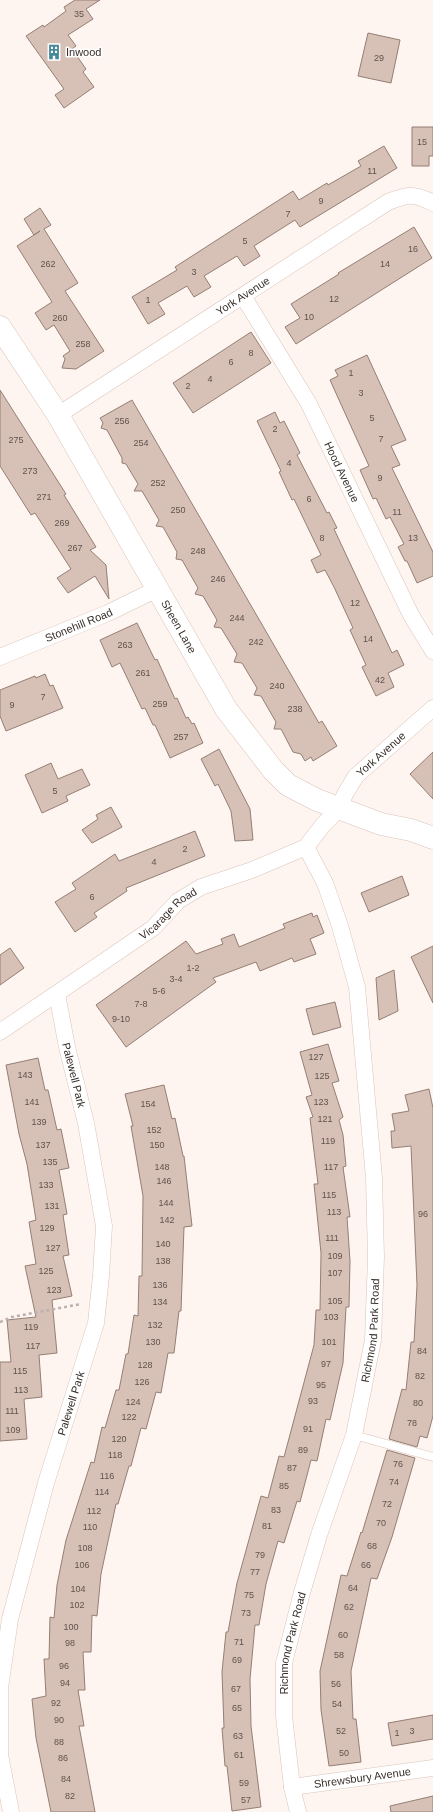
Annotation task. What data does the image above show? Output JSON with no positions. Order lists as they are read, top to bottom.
{
  "streets": {
    "main road": ["Sheen Lane"],
    "street": [
      "York Avenue",
      "Hood Avenue",
      "Stonehill Road",
      "Vicarage Road",
      "Palewell Park",
      "Richmond Park Road",
      "Shrewsbury Avenue"
    ]
  },
  "crossings": [
    ["York Avenue", "Hood Avenue"],
    ["York Avenue", "Sheen Lane"],
    ["York Avenue", "Vicarage Road"],
    ["Stonehill Road", "Sheen Lane"],
    ["Sheen Lane", "Vicarage Road"],
    ["Vicarage Road", "Palewell Park"],
    ["Vicarage Road", "Richmond Park Road"],
    ["Richmond Park Road", "Shrewsbury Avenue"]
  ],
  "places": {
    "building": ["Inwood"]
  },
  "house_numbers": [
    "35",
    "29",
    "15",
    "11",
    "9",
    "7",
    "5",
    "16",
    "262",
    "14",
    "3",
    "12",
    "1",
    "10",
    "260",
    "258",
    "8",
    "6",
    "1",
    "4",
    "2",
    "3",
    "5",
    "256",
    "2",
    "7",
    "275",
    "254",
    "4",
    "273",
    "9",
    "252",
    "271",
    "6",
    "250",
    "11",
    "269",
    "8",
    "13",
    "267",
    "248",
    "246",
    "12",
    "244",
    "14",
    "242",
    "263",
    "261",
    "42",
    "240",
    "7",
    "259",
    "9",
    "238",
    "257",
    "5",
    "2",
    "4",
    "6",
    "1-2",
    "3-4",
    "5-6",
    "7-8",
    "9-10",
    "127",
    "143",
    "125",
    "141",
    "123",
    "154",
    "121",
    "139",
    "152",
    "119",
    "137",
    "150",
    "135",
    "148",
    "117",
    "146",
    "133",
    "115",
    "144",
    "131",
    "113",
    "96",
    "142",
    "129",
    "111",
    "140",
    "127",
    "109",
    "138",
    "125",
    "107",
    "136",
    "123",
    "105",
    "134",
    "103",
    "132",
    "119",
    "130",
    "101",
    "117",
    "84",
    "97",
    "128",
    "115",
    "82",
    "126",
    "95",
    "113",
    "93",
    "124",
    "80",
    "111",
    "122",
    "78",
    "91",
    "109",
    "120",
    "89",
    "118",
    "76",
    "87",
    "116",
    "74",
    "85",
    "114",
    "72",
    "83",
    "112",
    "70",
    "81",
    "110",
    "68",
    "108",
    "79",
    "106",
    "66",
    "77",
    "64",
    "104",
    "75",
    "102",
    "62",
    "73",
    "100",
    "60",
    "71",
    "98",
    "58",
    "69",
    "96",
    "94",
    "56",
    "67",
    "92",
    "54",
    "65",
    "90",
    "52",
    "3",
    "1",
    "63",
    "88",
    "50",
    "61",
    "86",
    "84",
    "59",
    "82",
    "57"
  ]
}
